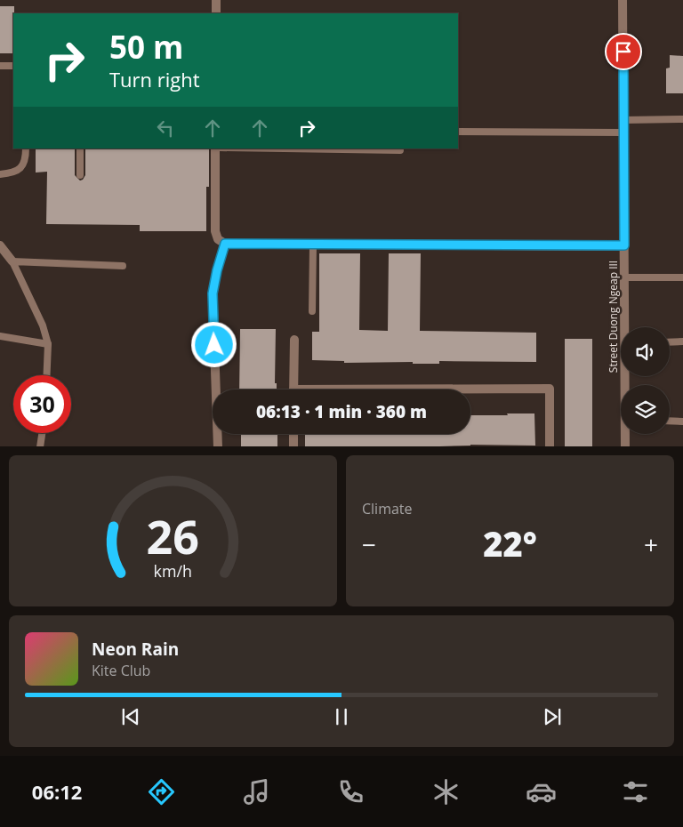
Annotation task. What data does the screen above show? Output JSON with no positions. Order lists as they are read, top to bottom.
{
  "streets": {
    "street": ["Street Duong Ngeap III"]
  },
  "page": {
    "turn": ["50 m", "Turn right"],
    "limit": "30",
    "trip": "06:13 · 1 min · 360 m",
    "tile": "Climate",
    "heat": ["−", "22°", "+"],
    "song": ["Neon Rain", "Kite Club"],
    "tabs": "06:12",
    "gauge": ["26", "km/h"]
  }
}
